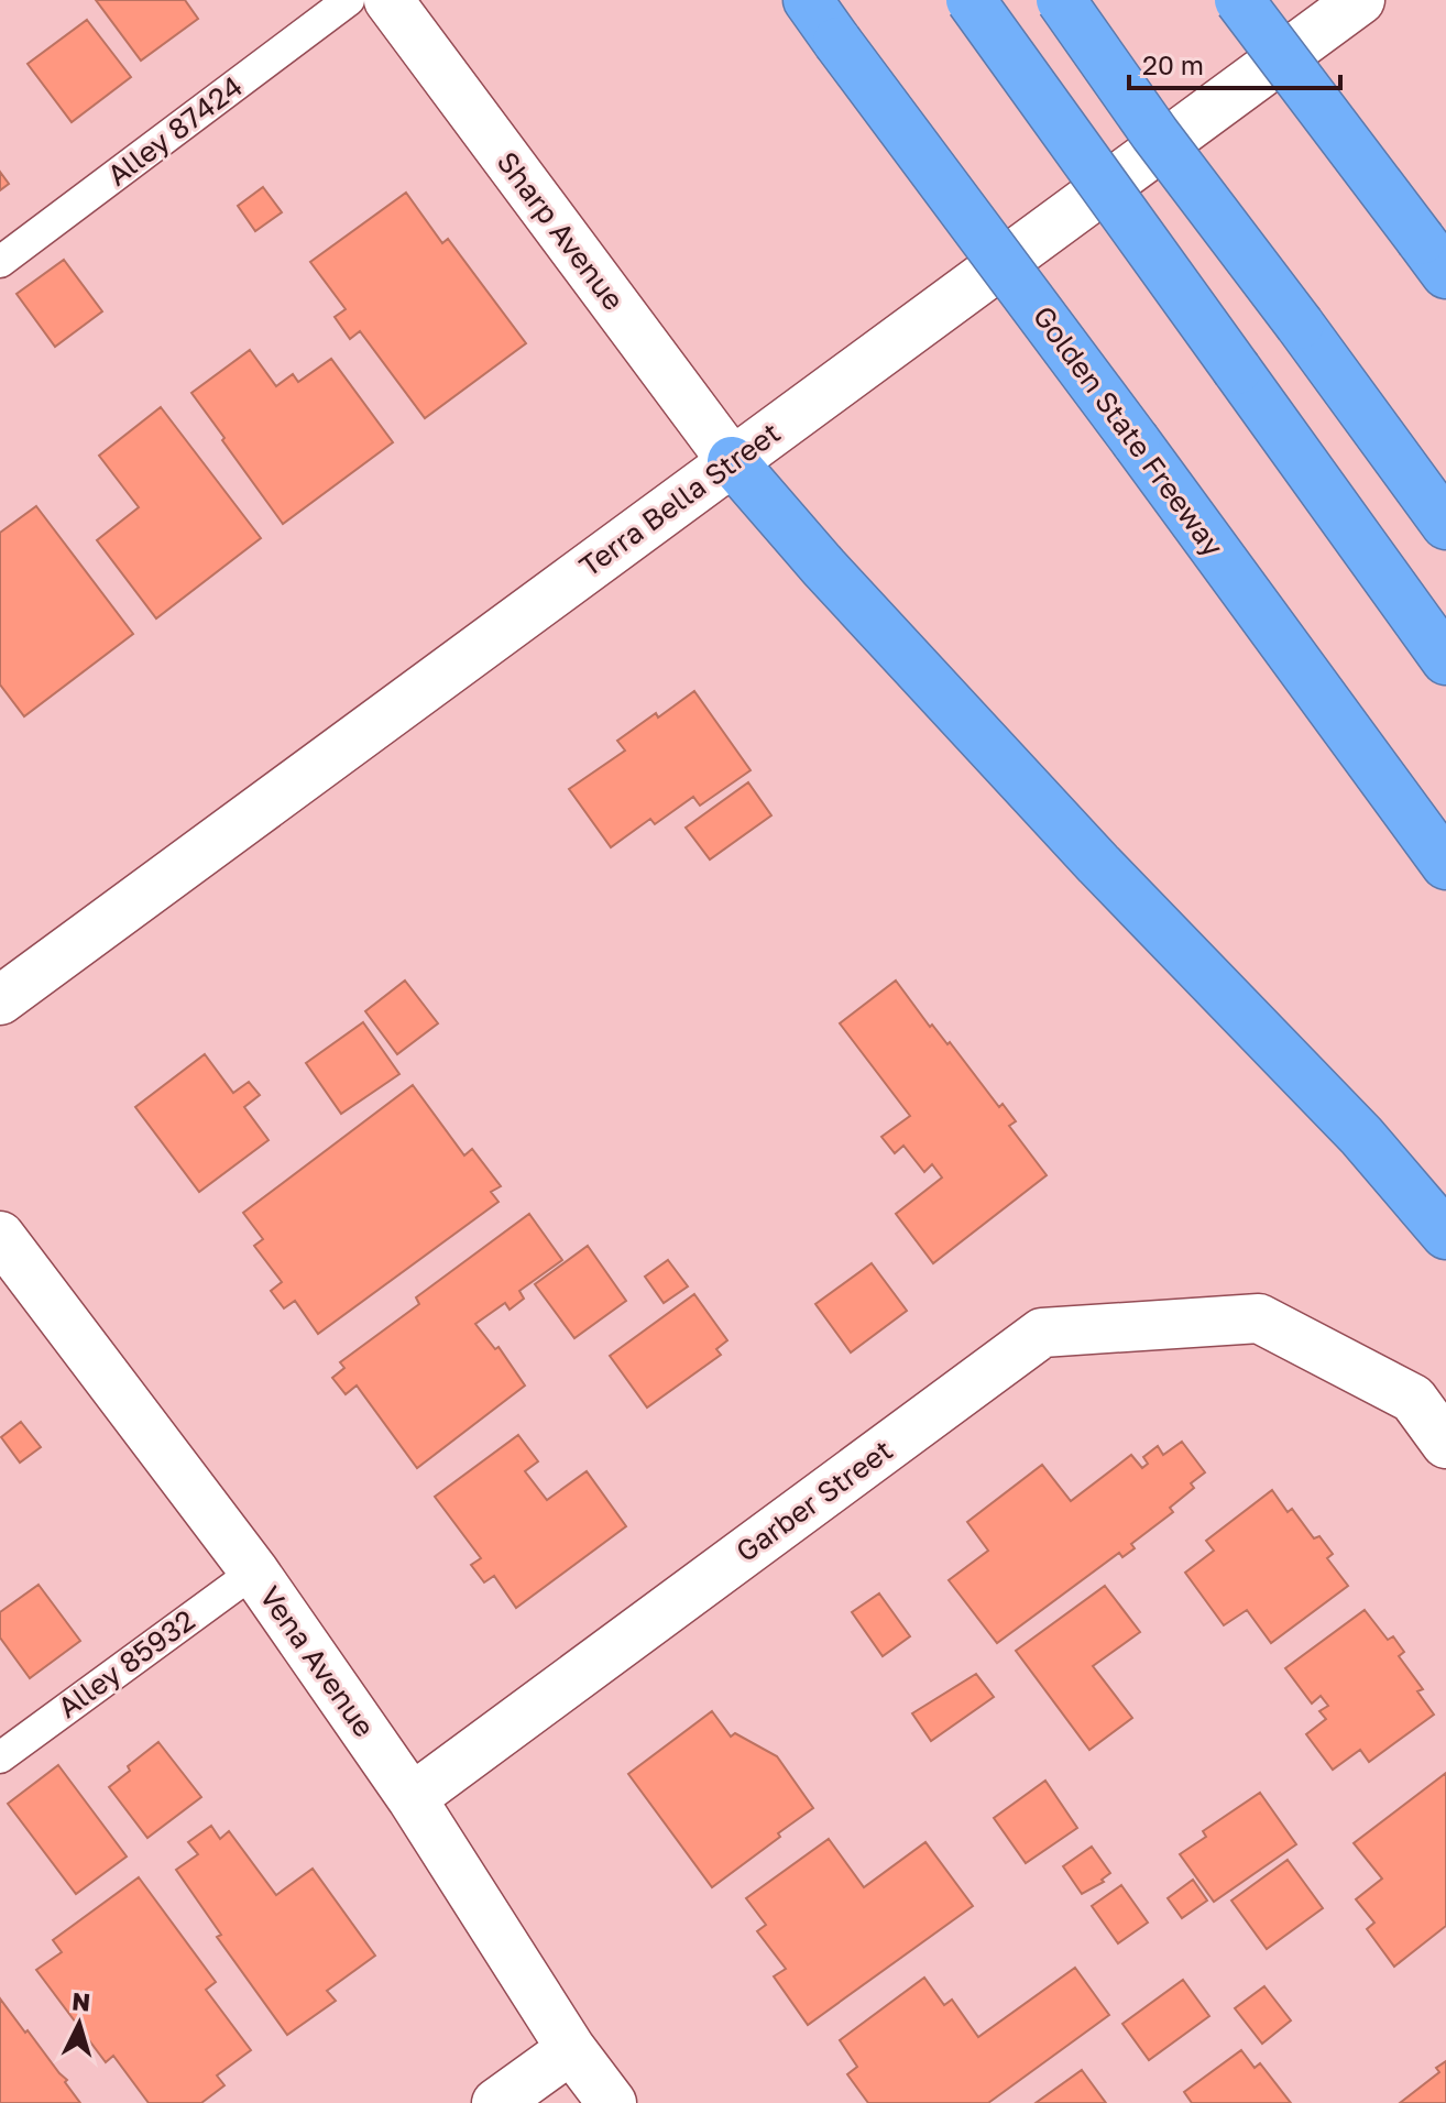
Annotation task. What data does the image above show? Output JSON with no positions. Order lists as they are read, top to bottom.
{
  "streets": {
    "highway": ["Golden State Freeway"],
    "street": [
      "Sharp Avenue",
      "Terra Bella Street",
      "Garber Street",
      "Vena Avenue"
    ],
    "lane": ["Alley 87424", "Alley 85932"]
  },
  "crossings": [
    ["Sharp Avenue", "Terra Bella Street"],
    ["Garber Street", "Vena Avenue"],
    ["Vena Avenue", "Alley 85932"]
  ],
  "scale_bar": "20 m",
  "north": "top"
}
